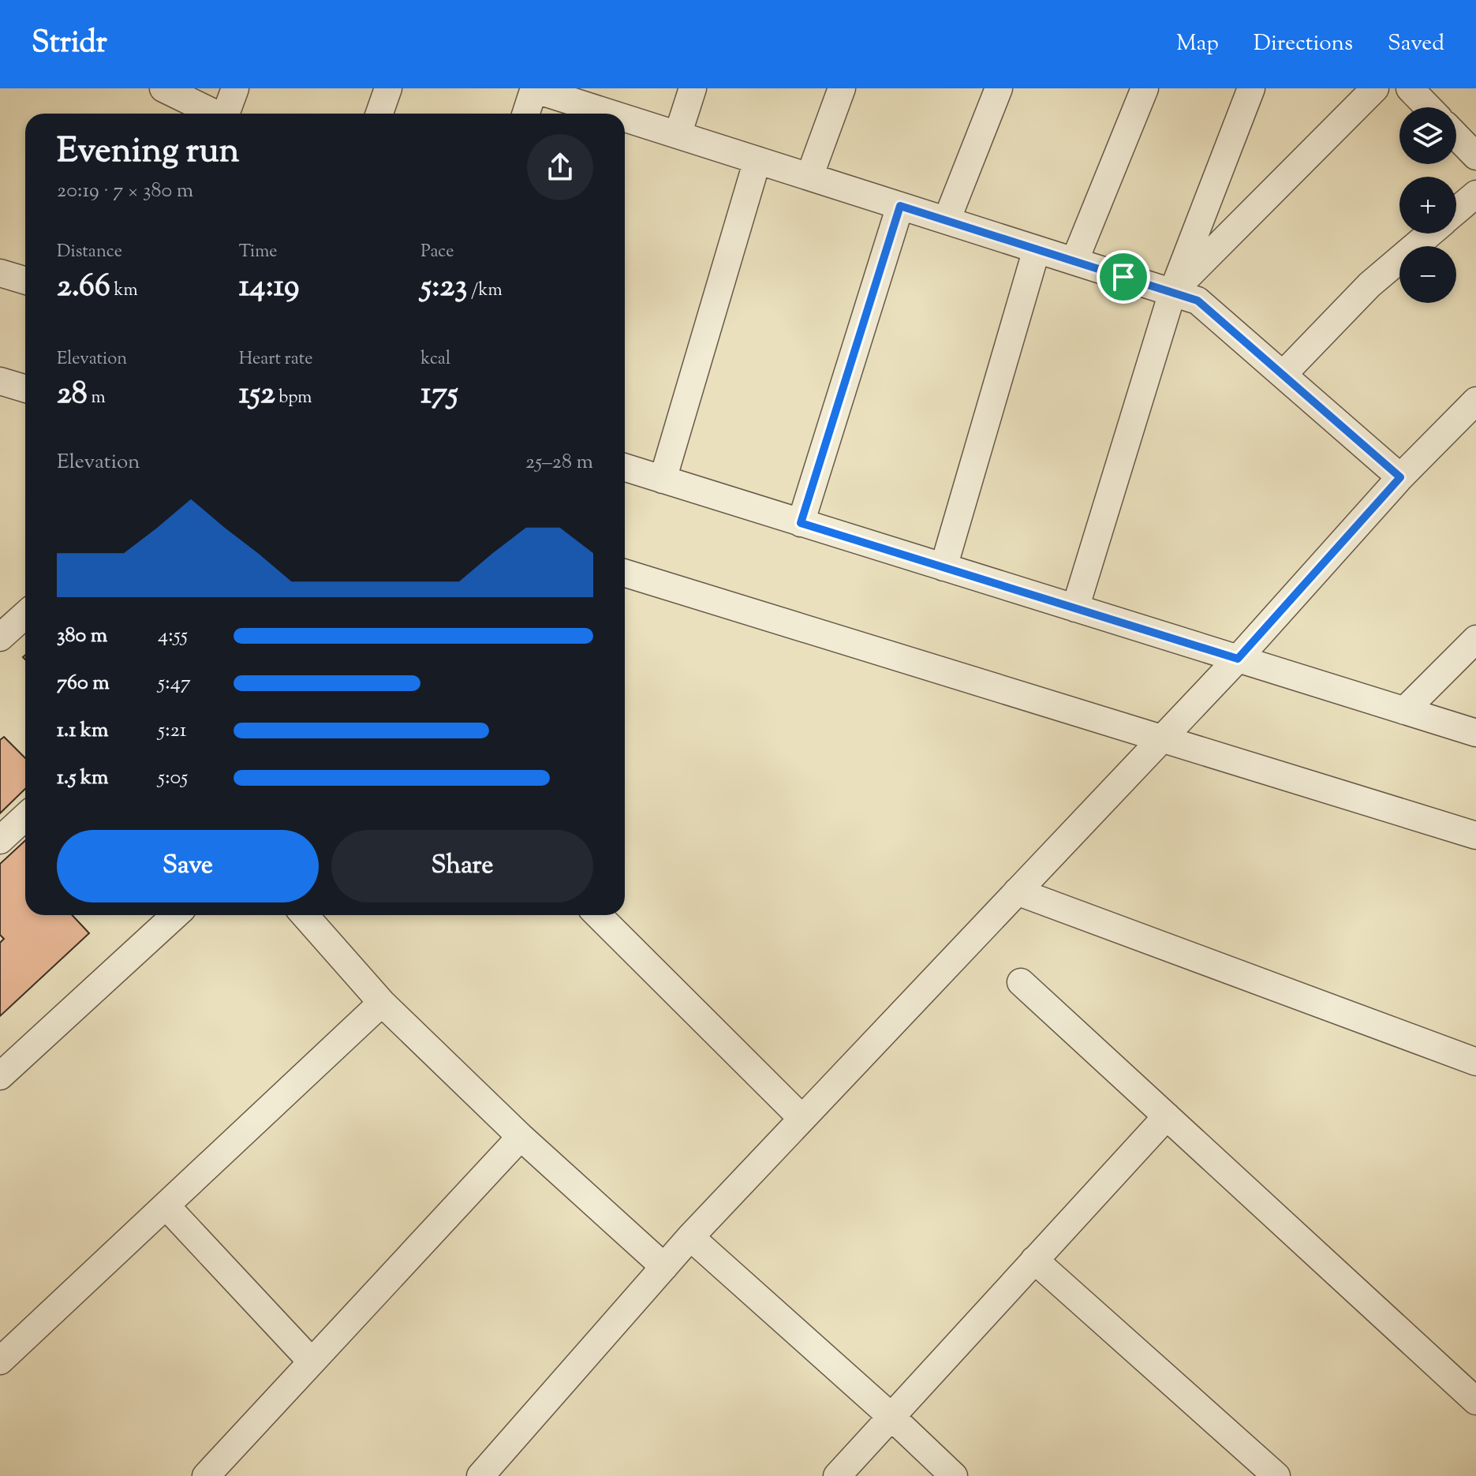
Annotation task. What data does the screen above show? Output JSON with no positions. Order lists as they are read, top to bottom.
{
  "page": {
    "header": "Stridr",
    "nav": ["Map", "Directions", "Saved"],
    "map_buttons": ["+", "−"],
    "heading": ["Evening run", "20:19 · 7 × 380 m"],
    "stats": [
      ["Distance", "2.66 km"],
      ["Time", "14:19"],
      ["Pace", "5:23 /km"],
      ["Elevation", "28 m"],
      ["Heart rate", "152 bpm"],
      ["kcal", "175"]
    ],
    "chart": ["Elevation", "25–28 m"],
    "list": [
      {
        "name": "380 m",
        "note": "4:55"
      },
      {
        "name": "760 m",
        "note": "5:47"
      },
      {
        "name": "1.1 km",
        "note": "5:21"
      },
      {
        "name": "1.5 km",
        "note": "5:05"
      }
    ],
    "buttons": ["Save", "Share"]
  }
}
